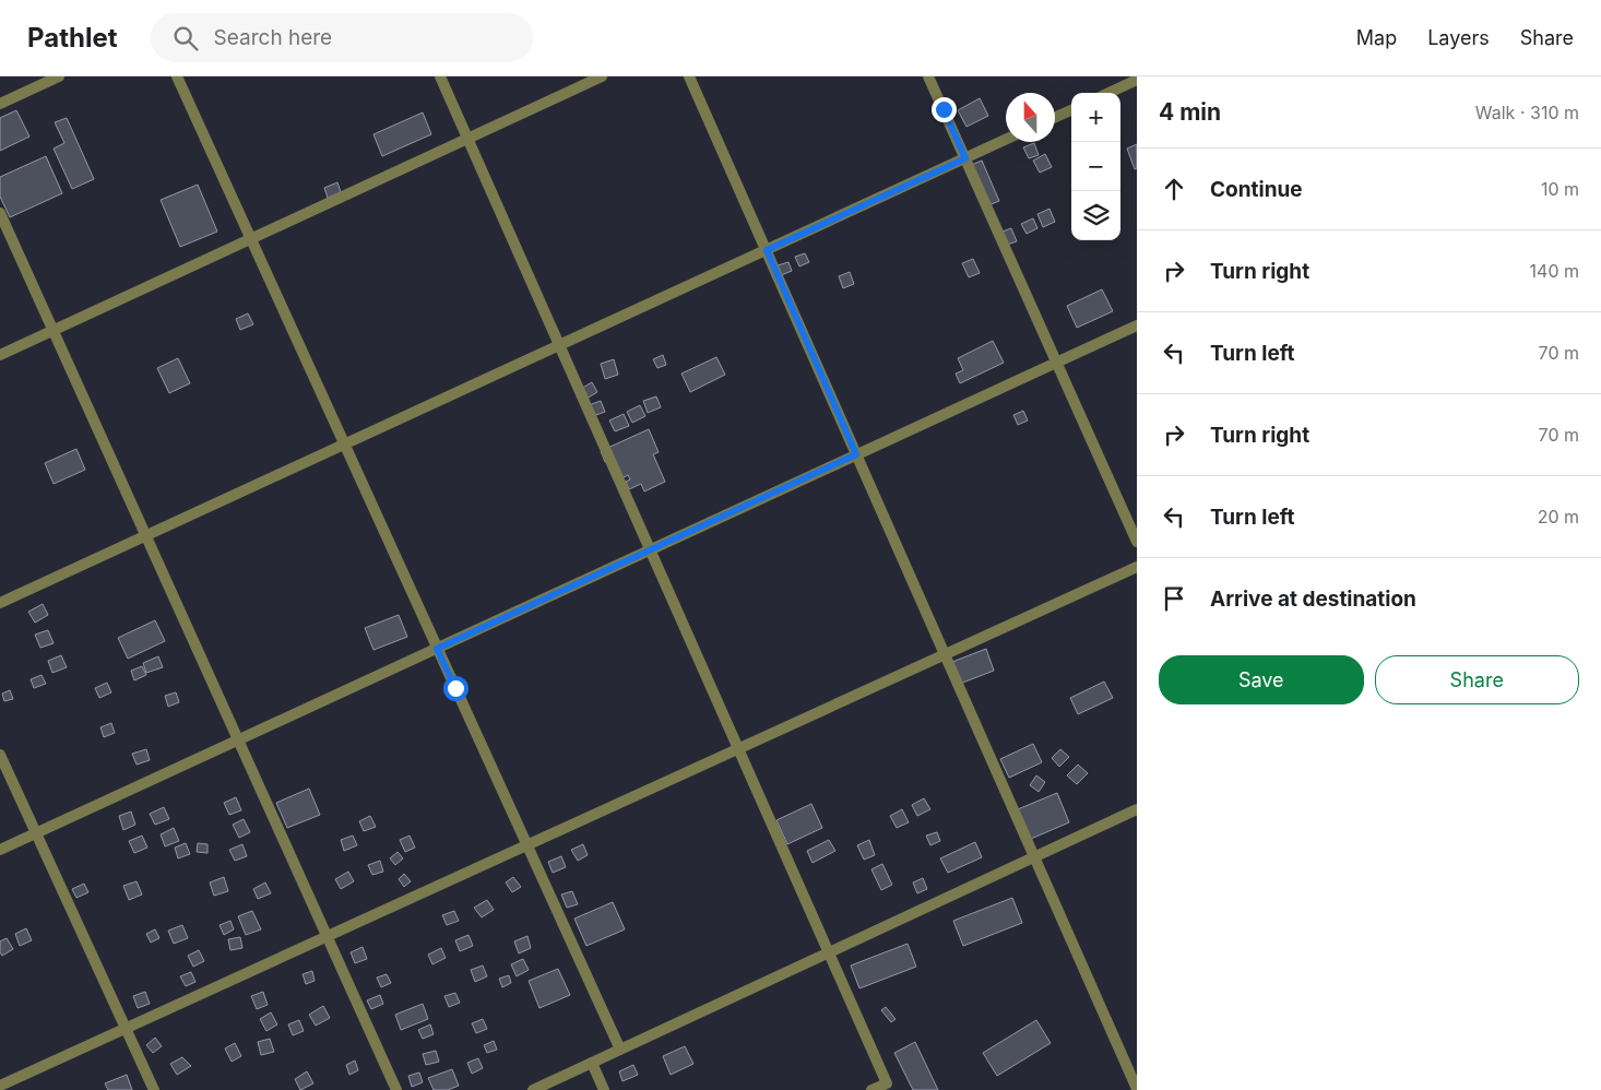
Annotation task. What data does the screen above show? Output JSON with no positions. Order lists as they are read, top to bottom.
{
  "north": "top",
  "page": {
    "header": "Pathlet",
    "search": "Search here",
    "nav": ["Map", "Layers", "Share"],
    "heading": ["4 min", "Walk · 310 m"],
    "map_buttons": ["+", "−"],
    "list": [
      ["Continue", "10 m"],
      ["Turn right", "140 m"],
      ["Turn left", "70 m"],
      ["Turn right", "70 m"],
      ["Turn left", "20 m"],
      "Arrive at destination"
    ],
    "buttons": ["Save", "Share"]
  }
}
